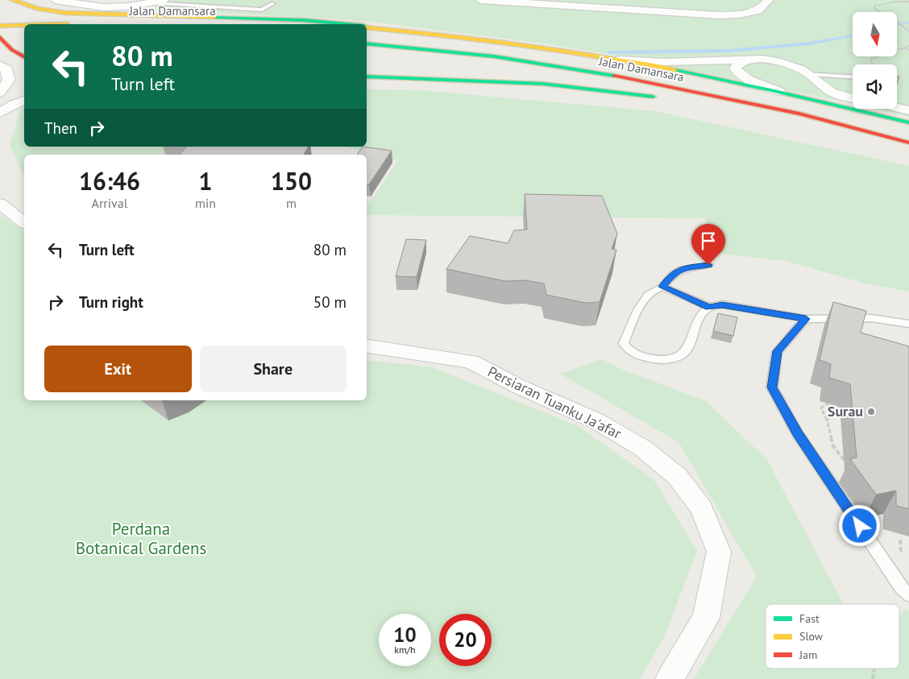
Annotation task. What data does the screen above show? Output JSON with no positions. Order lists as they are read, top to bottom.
{
  "streets": {
    "main road": ["Jalan Damansara"],
    "street": ["Persiaran Tuanku Ja'afar"]
  },
  "parks": ["Perdana Botanical Gardens"],
  "places": ["Surau"],
  "legend": ["Fast", "Slow", "Jam"],
  "north": "bottom",
  "page": {
    "turn": ["80 m", "Turn left"],
    "then": "Then",
    "eta": [
      "16:46",
      "Arrival",
      "1",
      "min",
      "150",
      "m"
    ],
    "list": [
      {
        "name": "Turn left",
        "value": "80 m"
      },
      {
        "name": "Turn right",
        "value": "50 m"
      }
    ],
    "buttons": ["Exit", "Share"],
    "speed": "10 km/h",
    "limit": "20"
  }
}
